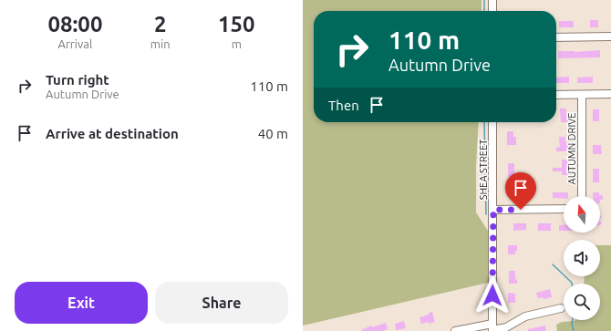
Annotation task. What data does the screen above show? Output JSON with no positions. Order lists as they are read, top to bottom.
{
  "streets": {
    "street": ["AUTUMN DRIVE", "SHEA STREET"]
  },
  "north": "top",
  "page": {
    "eta": [
      "08:00",
      "Arrival",
      "2",
      "min",
      "150",
      "m"
    ],
    "turn": ["110 m", "Autumn Drive"],
    "list": [
      {
        "name": "Turn right",
        "note": "Autumn Drive",
        "value": "110 m"
      },
      {
        "name": "Arrive at destination",
        "value": "40 m"
      }
    ],
    "then": "Then",
    "buttons": ["Exit", "Share"]
  }
}
